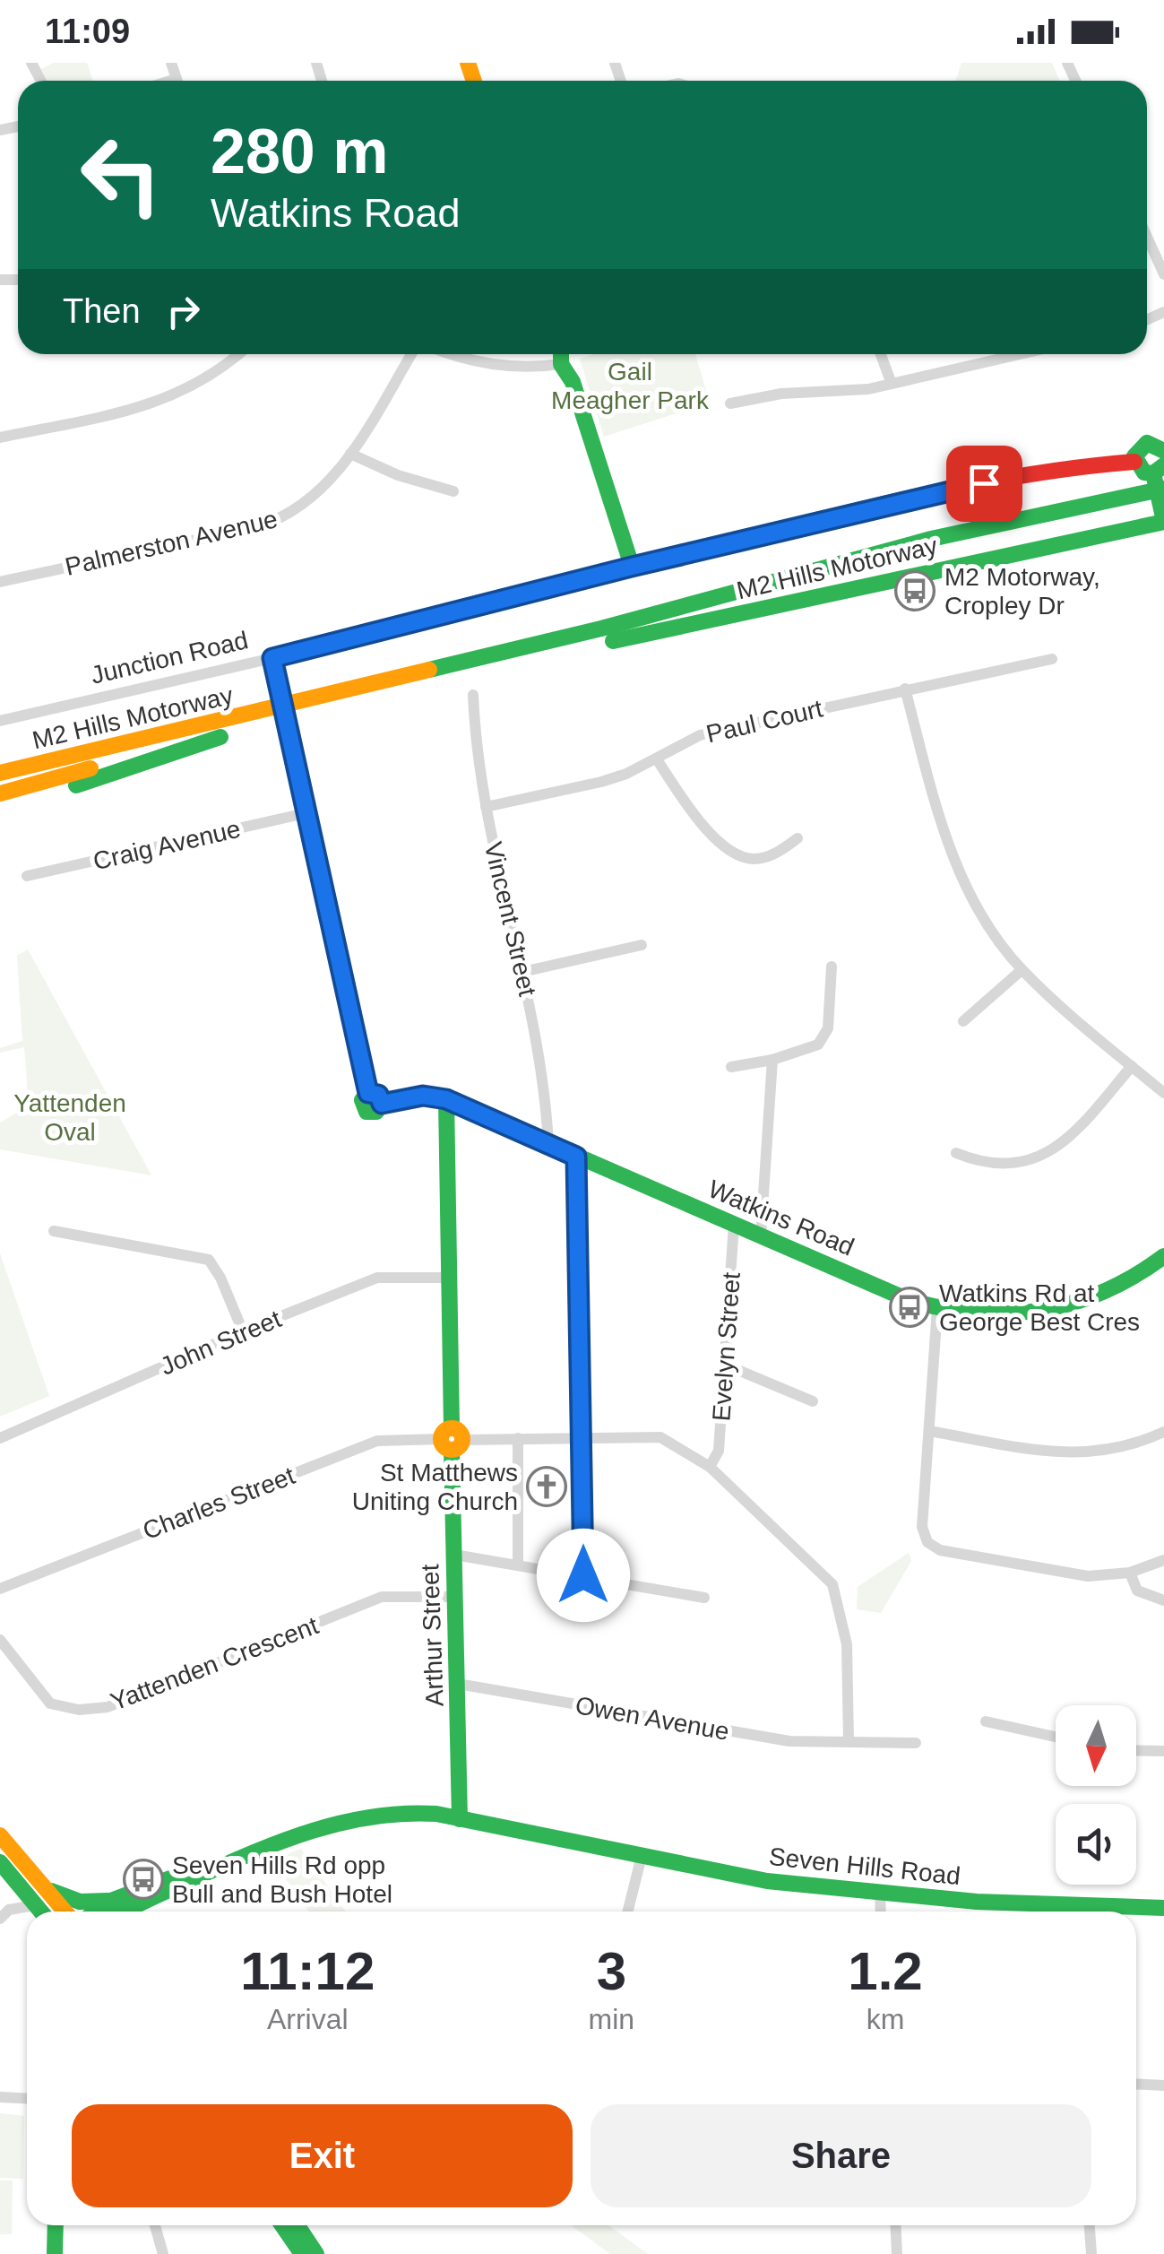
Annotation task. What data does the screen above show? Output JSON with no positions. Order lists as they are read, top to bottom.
{
  "streets": {
    "main road": [
      "M2 Hills Motorway",
      "Junction Road",
      "Watkins Road",
      "Arthur Street",
      "Seven Hills Road"
    ],
    "street": [
      "Palmerston Avenue",
      "Paul Court",
      "Craig Avenue",
      "Vincent Street",
      "John Street",
      "Evelyn Street",
      "Charles Street",
      "Yattenden Crescent",
      "Owen Avenue"
    ]
  },
  "crossings": [
    ["Junction Road", "Watkins Road"],
    ["Paul Court", "Vincent Street"],
    ["Craig Avenue", "Watkins Road"],
    ["Vincent Street", "Watkins Road"],
    ["Watkins Road", "Evelyn Street"],
    ["Watkins Road", "Arthur Street"],
    ["John Street", "Arthur Street"],
    ["Evelyn Street", "Charles Street"],
    ["Charles Street", "Arthur Street"],
    ["Charles Street", "Owen Avenue"],
    ["Arthur Street", "Yattenden Crescent"],
    ["Arthur Street", "Owen Avenue"],
    ["Arthur Street", "Seven Hills Road"]
  ],
  "parks": ["Gail Meagher Park", "Yattenden Oval"],
  "places": {
    "bus stop": ["M2 Motorway, Cropley Dr", "Watkins Rd at George Best Cres", "Seven Hills Rd opp Bull and Bush Hotel"],
    "church": ["St Matthews Uniting Church"]
  },
  "north": "bottom",
  "page": {
    "status": "11:09",
    "turn": ["280 m", "Watkins Road"],
    "then": "Then",
    "eta": [
      "11:12",
      "Arrival",
      "3",
      "min",
      "1.2",
      "km"
    ],
    "buttons": ["Exit", "Share"]
  }
}
